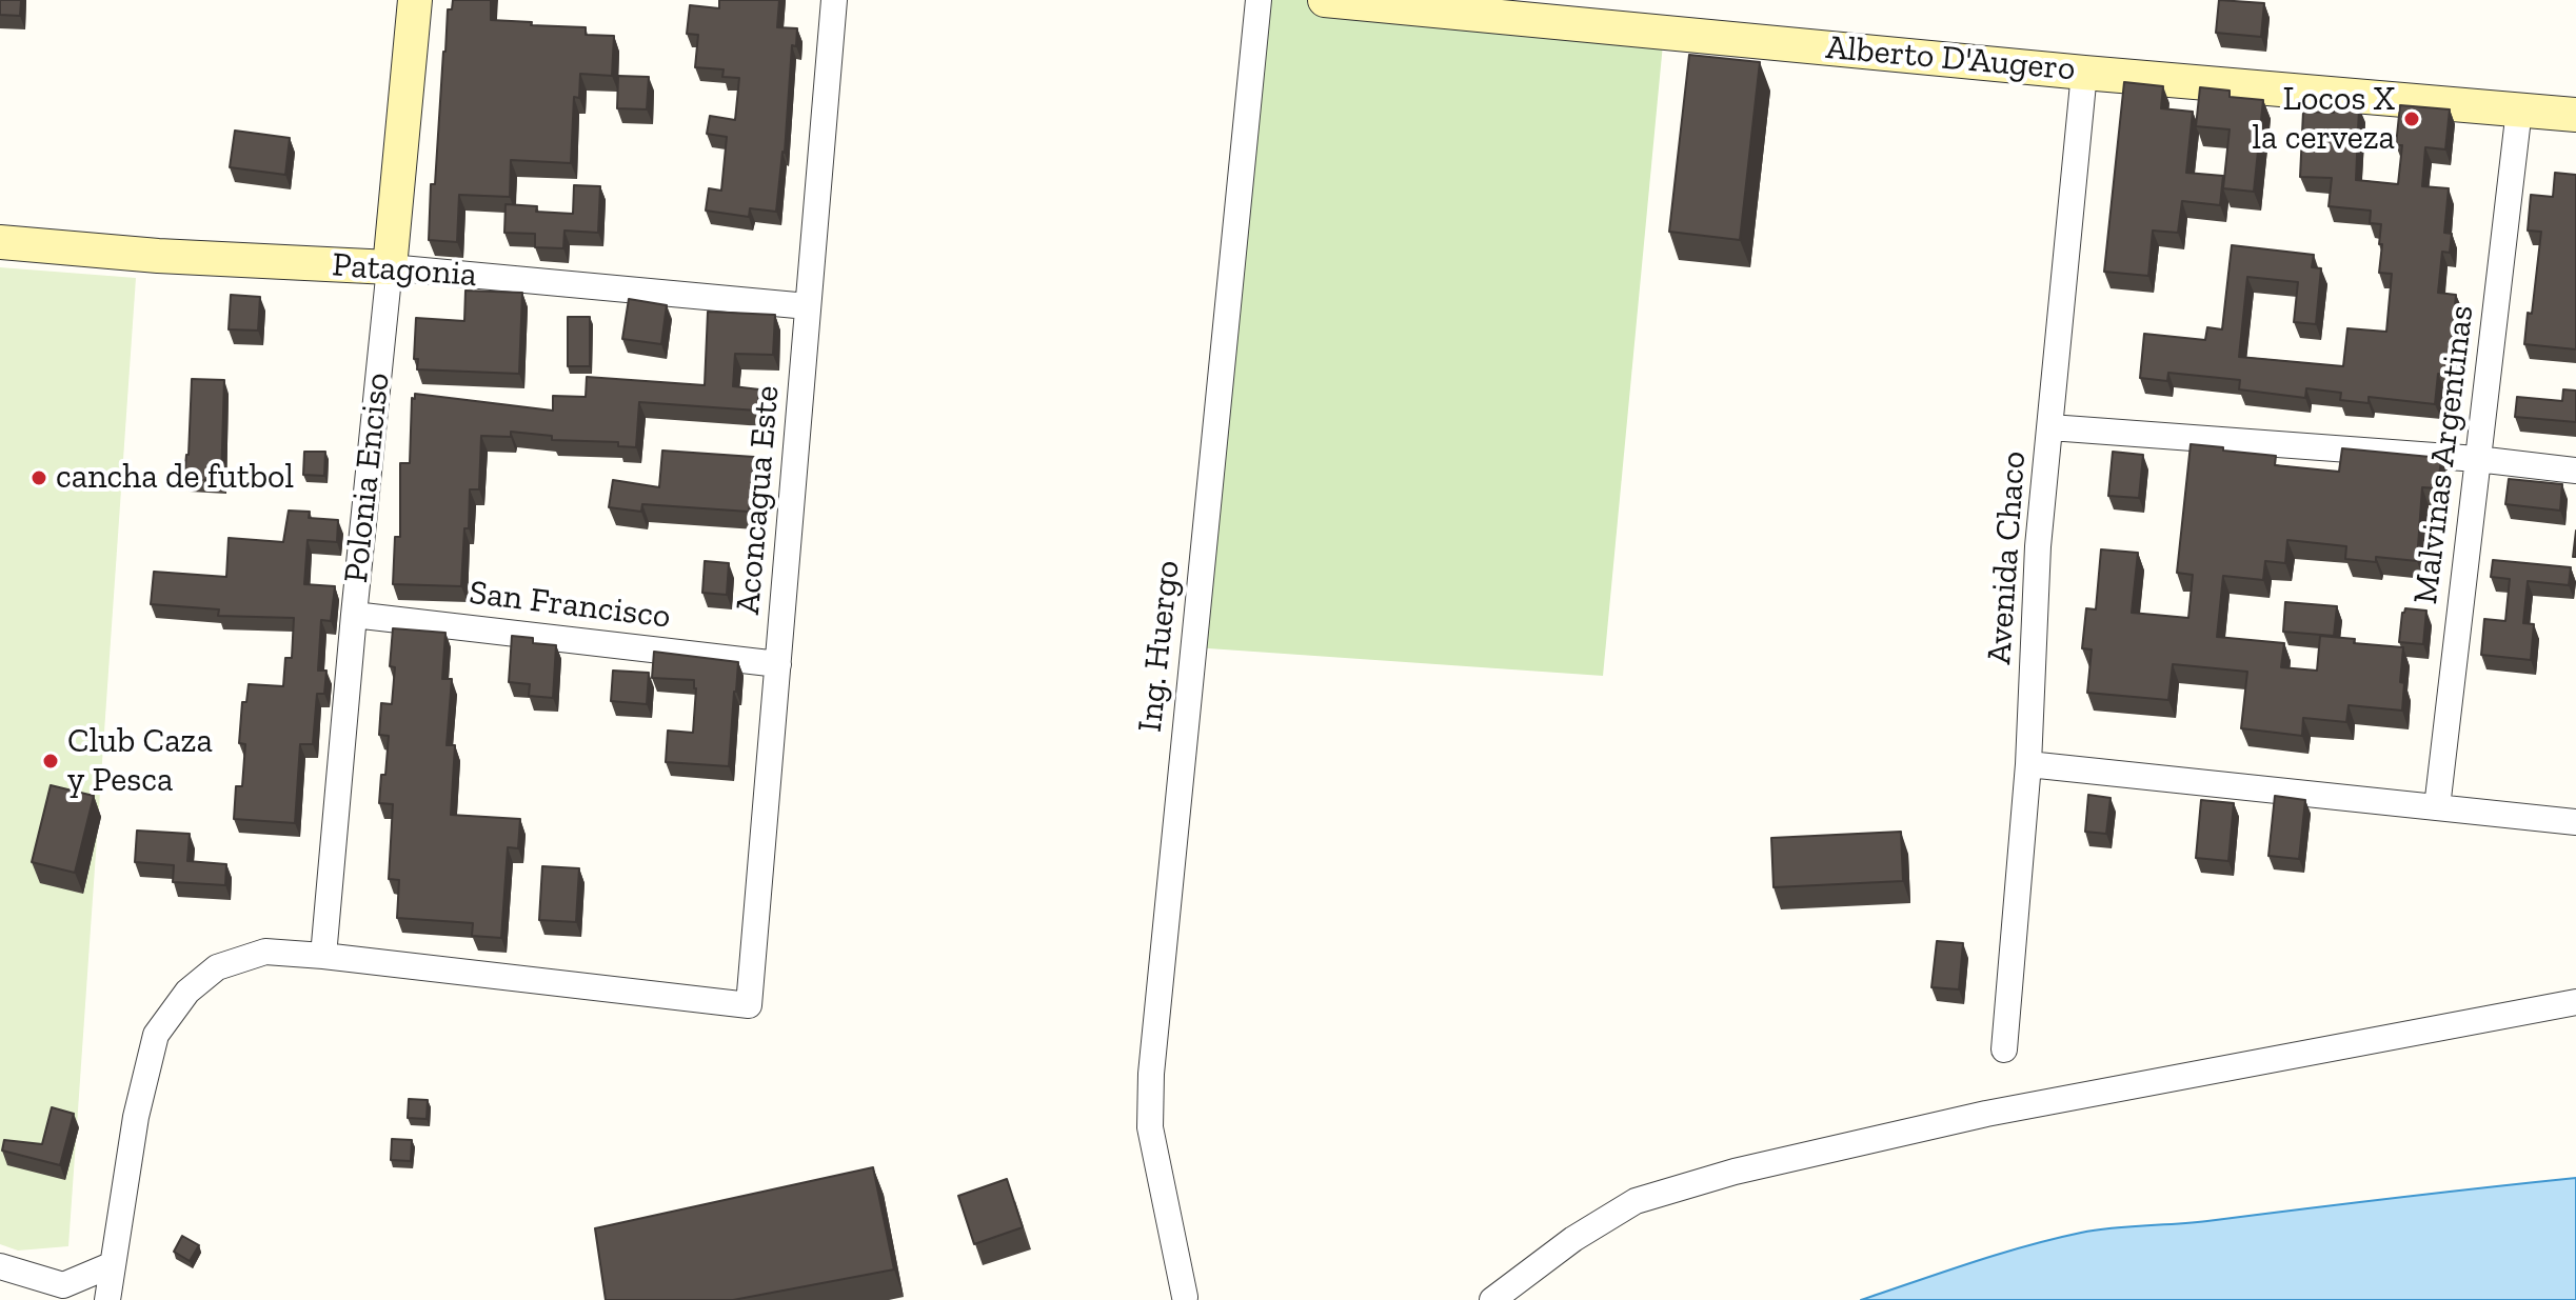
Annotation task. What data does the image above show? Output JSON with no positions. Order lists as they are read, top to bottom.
{
  "streets": {
    "main road": ["Alberto D'Augero", "Patagonia", "Polonia Enciso"],
    "street": [
      "Malvinas Argentinas",
      "Aconcagua Este",
      "Avenida Chaco",
      "San Francisco",
      "Ing. Huergo"
    ]
  },
  "crossings": [
    ["Alberto D'Augero", "Malvinas Argentinas"],
    ["Alberto D'Augero", "Avenida Chaco"],
    ["Patagonia", "Polonia Enciso"],
    ["Patagonia", "Aconcagua Este"],
    ["Polonia Enciso", "Aconcagua Este"],
    ["Polonia Enciso", "San Francisco"],
    ["Aconcagua Este", "San Francisco"]
  ],
  "places": ["Locos X la cerveza", "cancha de futbol", "Club Caza y Pesca"]
}
